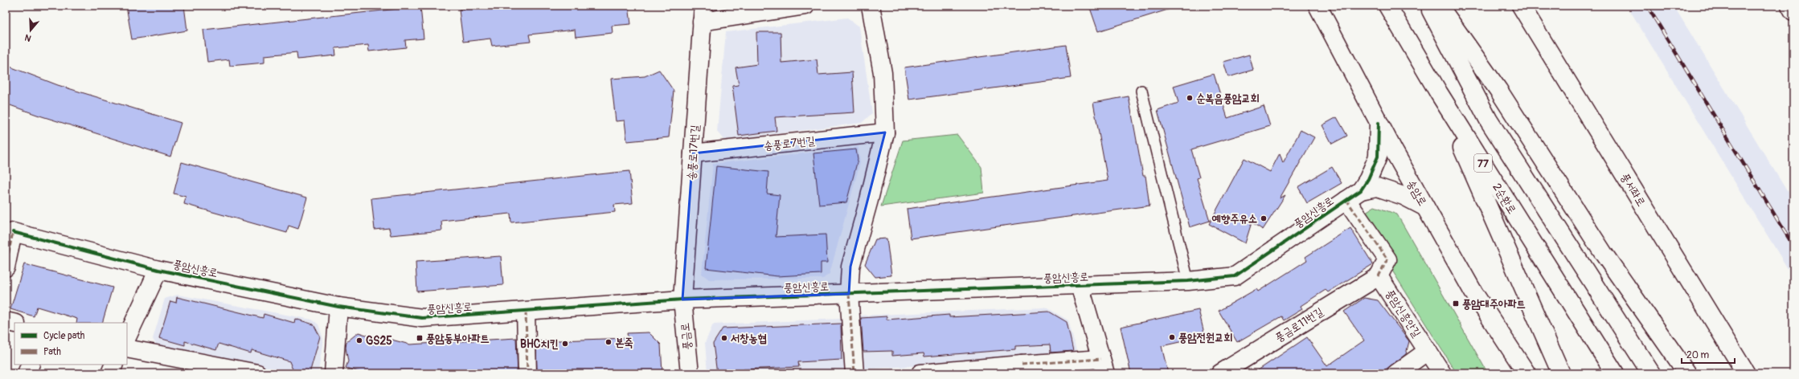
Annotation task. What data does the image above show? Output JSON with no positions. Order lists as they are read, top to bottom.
{
  "streets": {
    "main road": [
      "송풍로7번길",
      "송풍로17번길",
      "77",
      "풍서좌로",
      "송암로",
      "2순환로",
      "풍암신흥로",
      "풍암신흥안길",
      "풍금로11번길",
      "풍금로"
    ]
  },
  "crossings": [
    ["송풍로7번길", "송풍로17번길"],
    ["송풍로17번길", "풍암신흥로"],
    ["송풍로17번길", "풍금로"],
    ["송암로", "풍암신흥로"],
    ["풍암신흥로", "풍금로"],
    ["풍암신흥안길", "풍금로11번길"]
  ],
  "places": {
    "other": [
      "순복음풍암교회",
      "예향주유소",
      "풍암전원교회",
      "서창농협",
      "GS25",
      "본죽",
      "BHC치킨"
    ],
    "transit": ["풍암대주아파트", "풍암동부아파트"]
  },
  "legend": ["Cycle path", "Path"],
  "scale_bar": "20 m",
  "north": "bottom"
}
